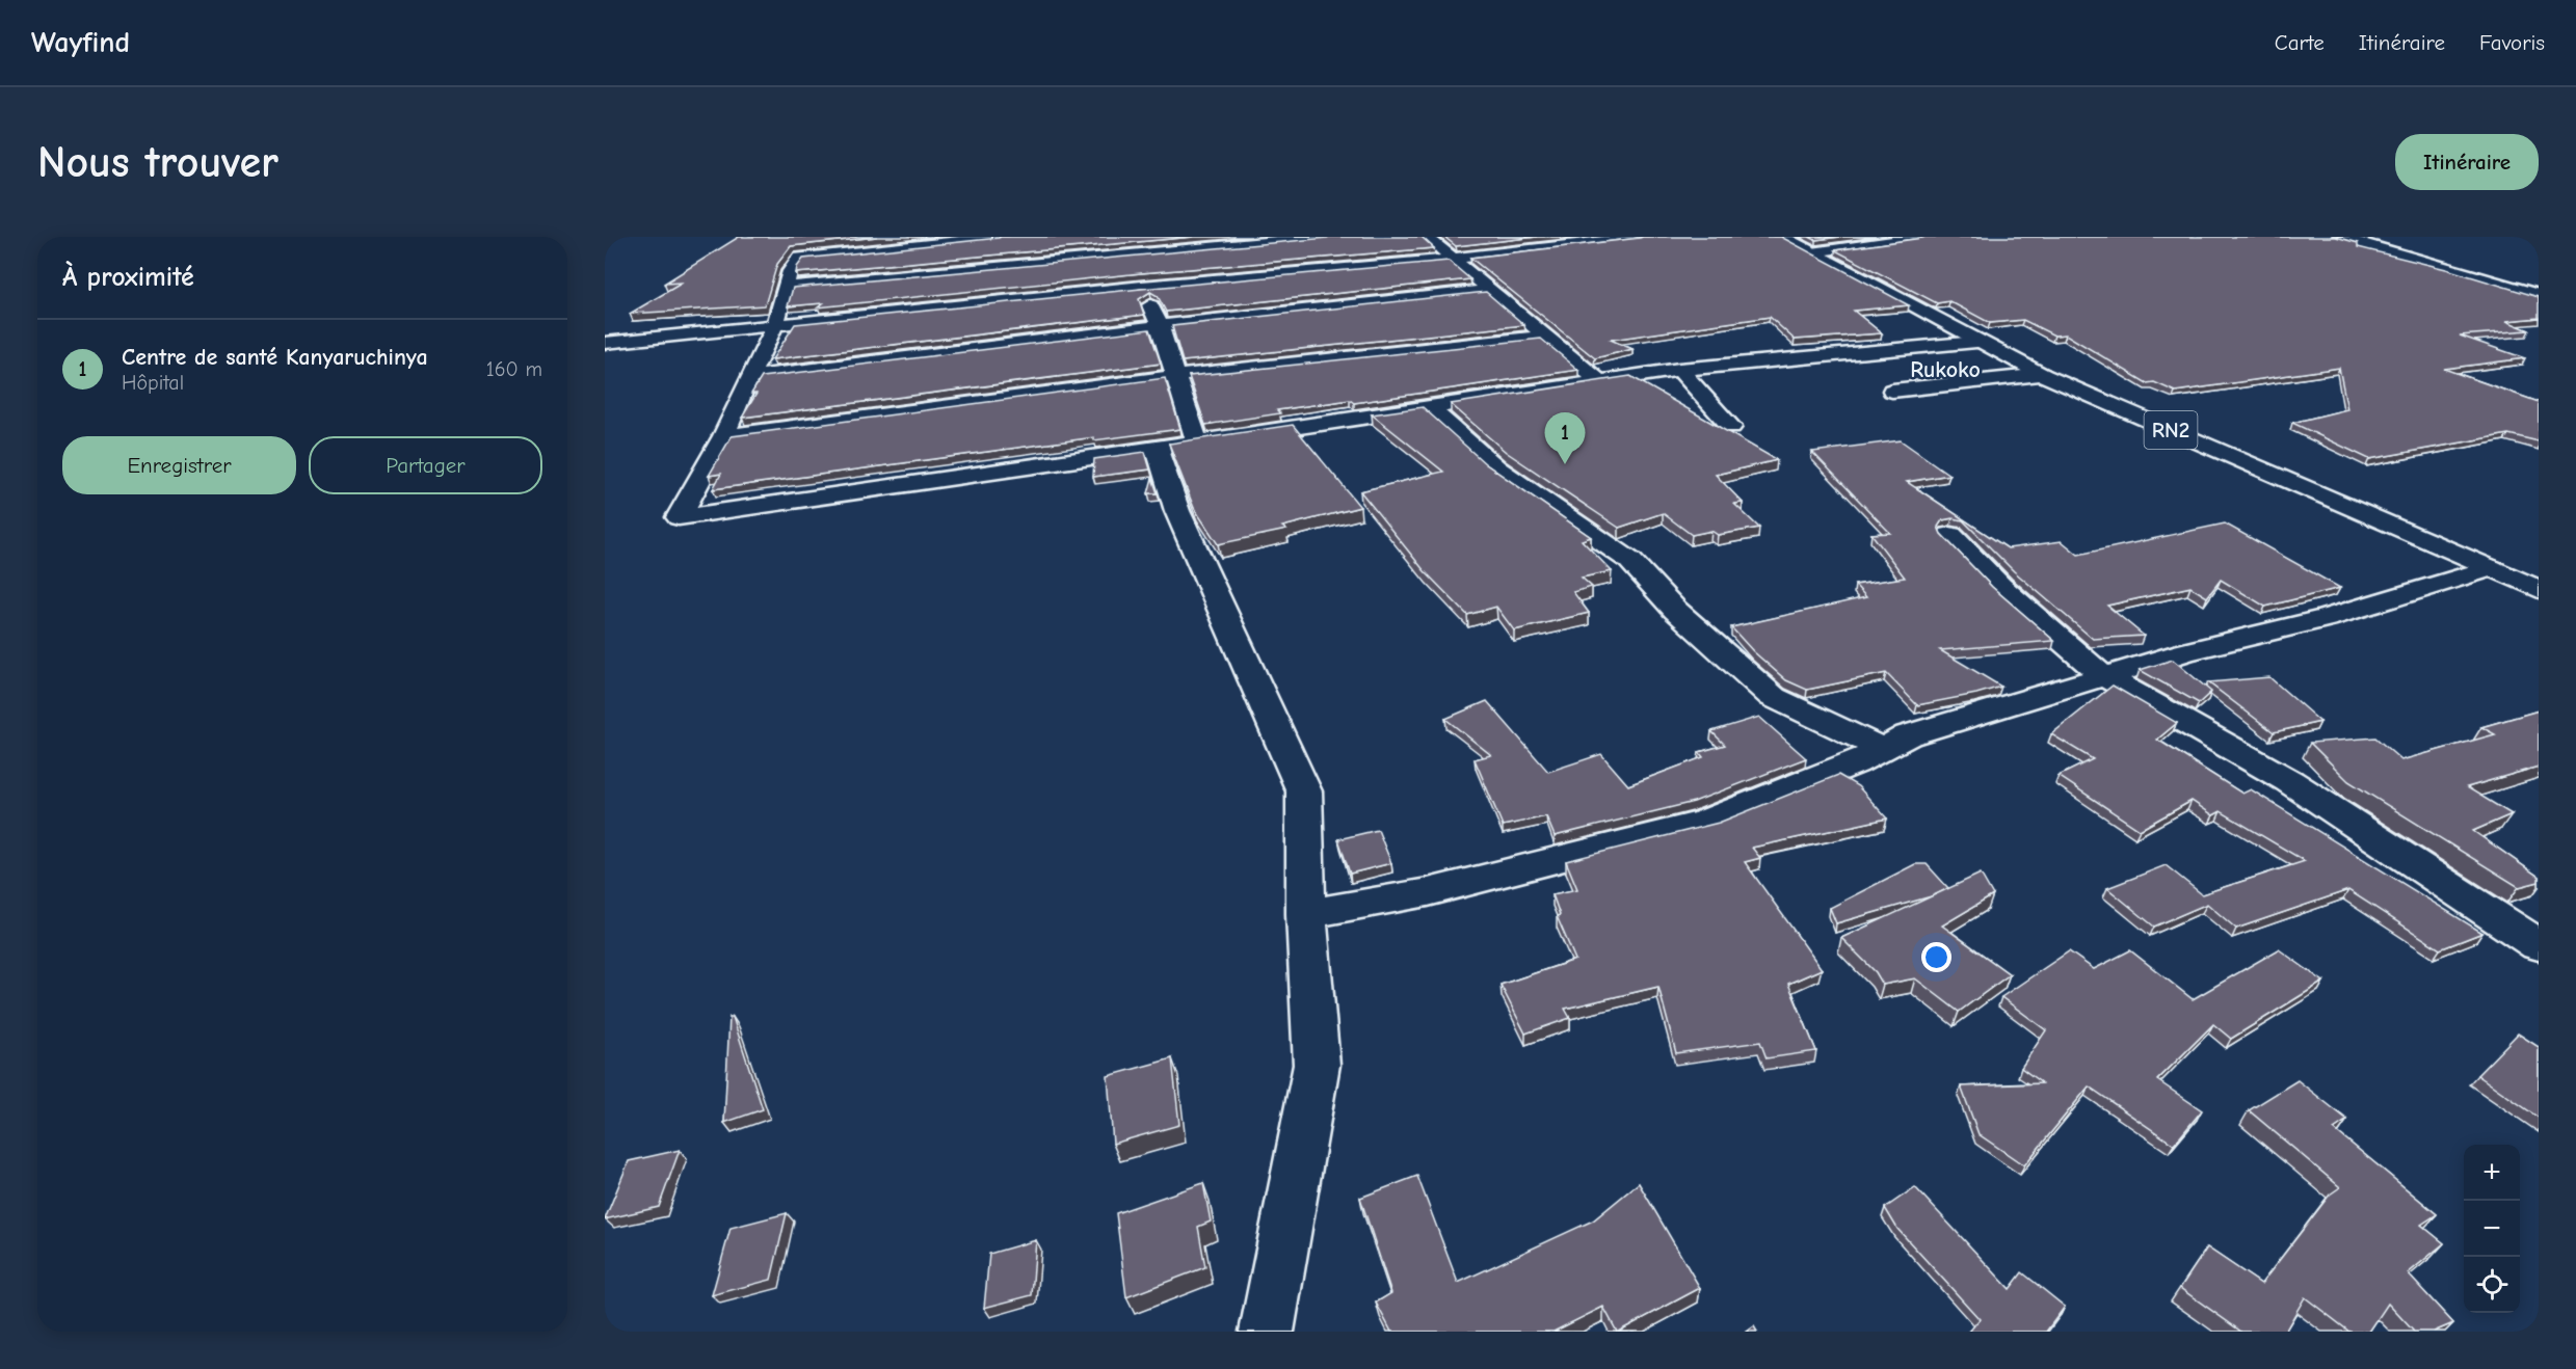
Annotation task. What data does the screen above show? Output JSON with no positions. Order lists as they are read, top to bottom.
{
  "streets": {
    "main road": ["RN2"]
  },
  "districts": ["Rukoko"],
  "page": {
    "header": "Wayfind",
    "nav": ["Carte", "Itinéraire", "Favoris"],
    "buttons": [
      "Itinéraire",
      ["Enregistrer", "Partager"]
    ],
    "title": "Nous trouver",
    "heading": "À proximité",
    "list": [
      {
        "mark": "1",
        "name": "Centre de santé Kanyaruchinya",
        "note": "Hôpital",
        "value": "160 m"
      }
    ],
    "pins": "1",
    "map_buttons": ["+", "−"]
  }
}
